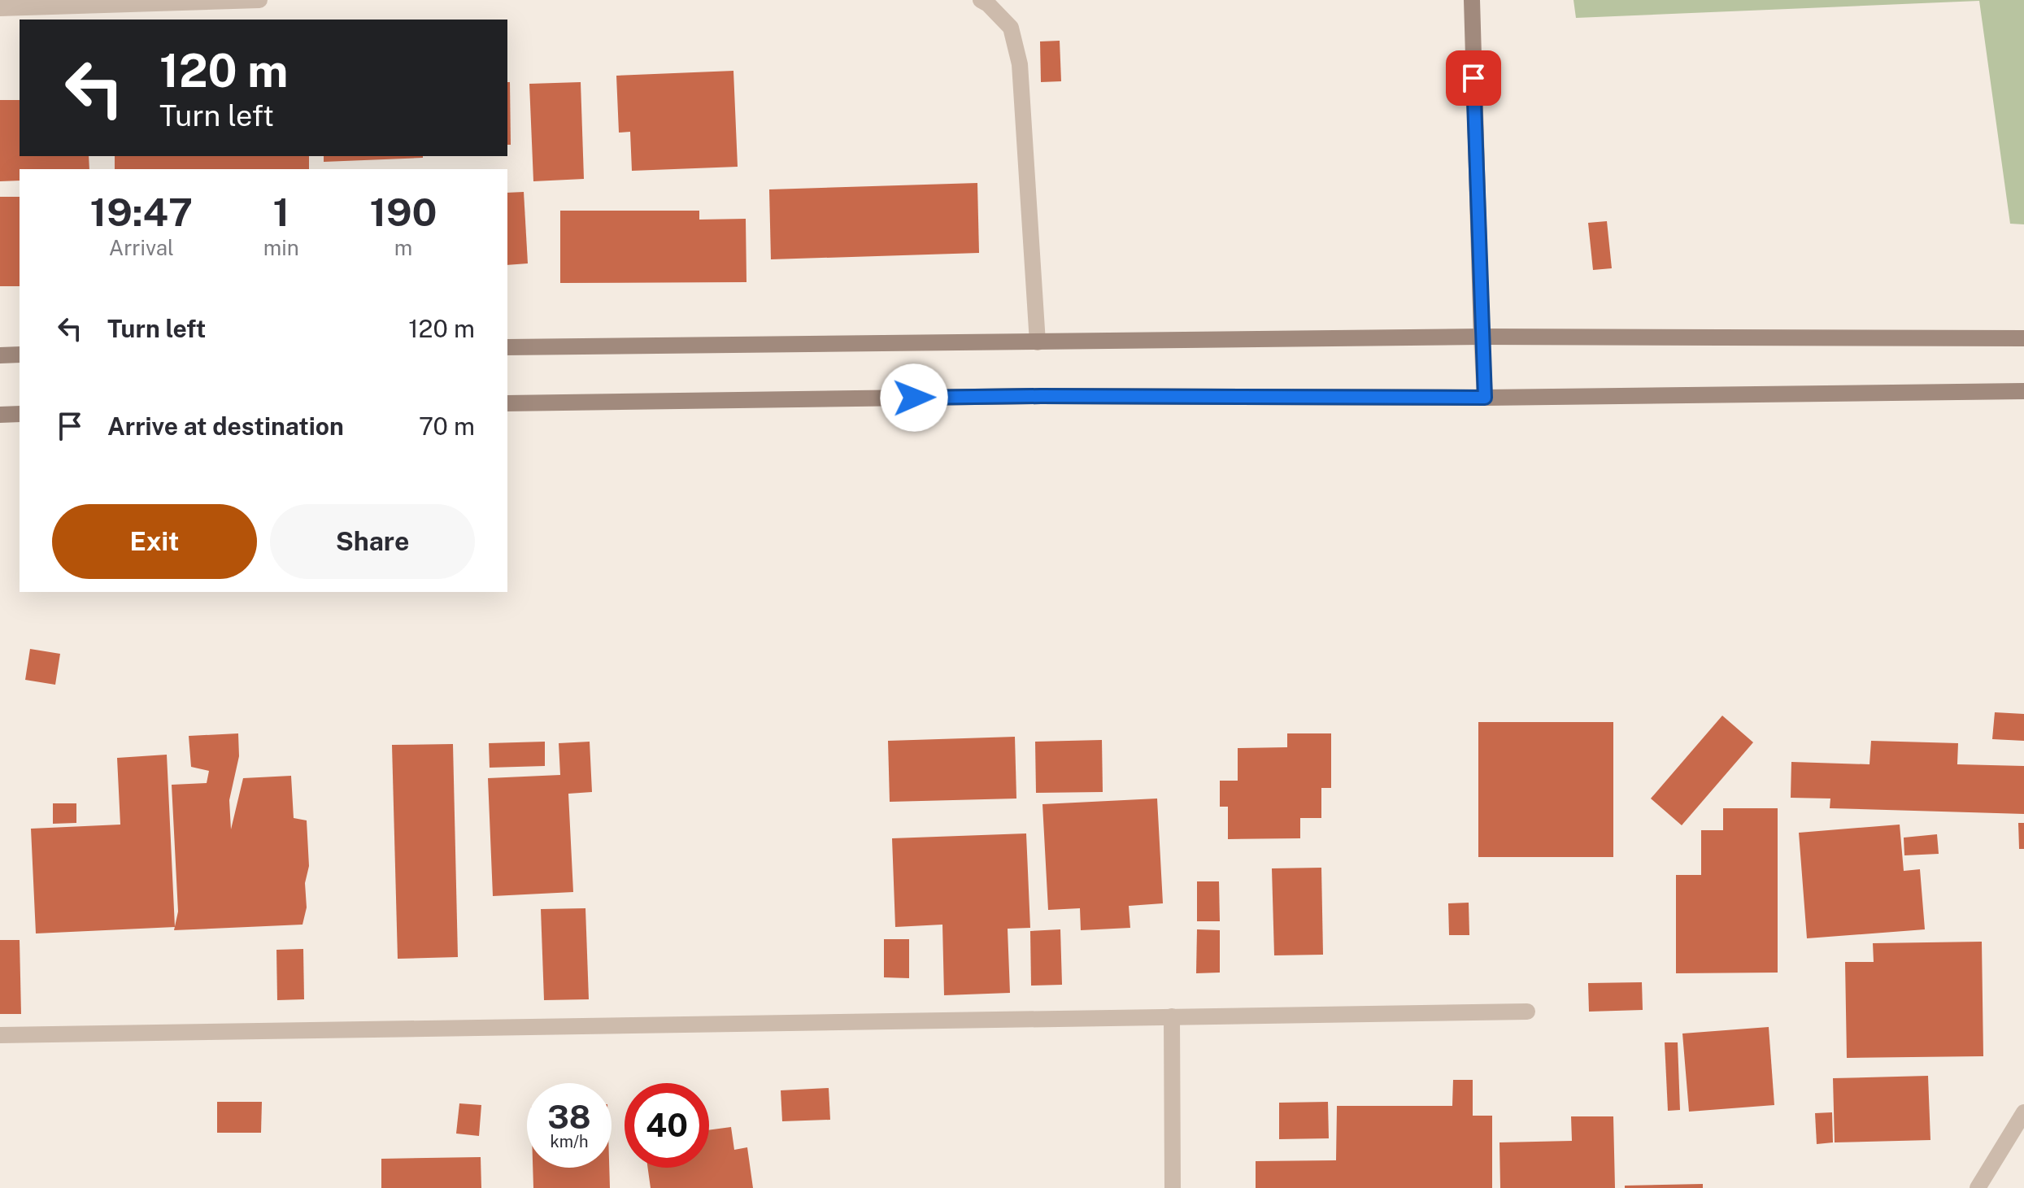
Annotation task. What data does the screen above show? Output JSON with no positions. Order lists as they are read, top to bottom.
{
  "page": {
    "turn": ["120 m", "Turn left"],
    "eta": [
      "19:47",
      "Arrival",
      "1",
      "min",
      "190",
      "m"
    ],
    "list": [
      {
        "name": "Turn left",
        "value": "120 m"
      },
      {
        "name": "Arrive at destination",
        "value": "70 m"
      }
    ],
    "buttons": ["Exit", "Share"],
    "speed": "38 km/h",
    "limit": "40"
  }
}
